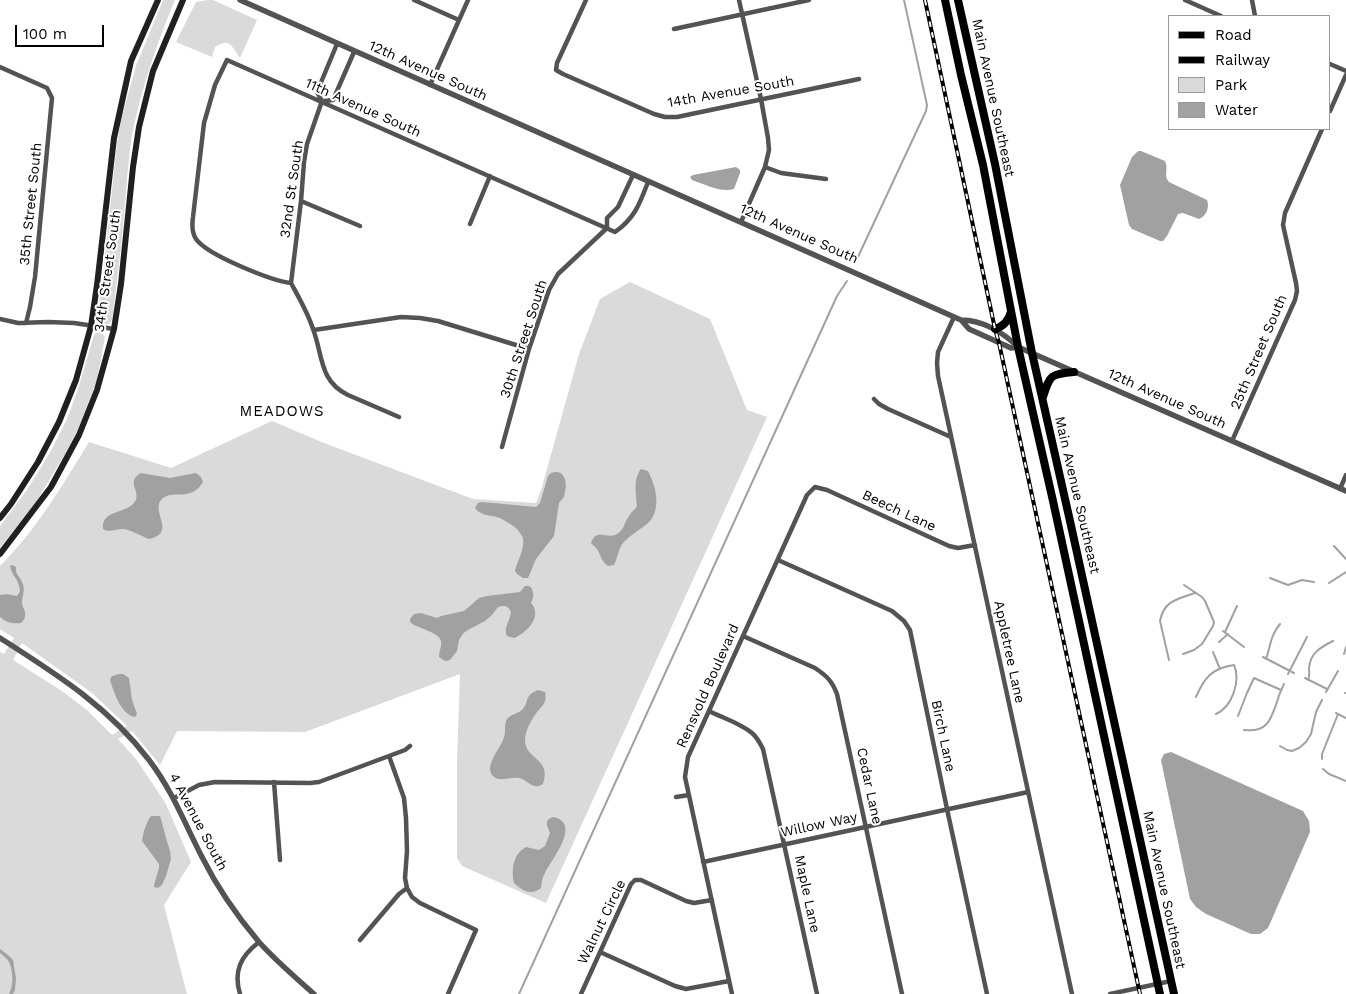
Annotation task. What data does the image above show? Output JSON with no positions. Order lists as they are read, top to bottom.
{
  "streets": {
    "main road": ["Main Avenue Southeast", "34th Street South"],
    "street": [
      "12th Avenue South",
      "14th Avenue South",
      "11th Avenue South",
      "32nd St South",
      "35th Street South",
      "30th Street South",
      "25th Street South",
      "Beech Lane",
      "Appletree Lane",
      "Rensvold Boulevard",
      "Birch Lane",
      "Cedar Lane",
      "4 Avenue South",
      "Willow Way",
      "Maple Lane",
      "Walnut Circle"
    ]
  },
  "crossings": [
    ["12th Avenue South", "Main Avenue Southeast"],
    ["12th Avenue South", "32nd St South"],
    ["12th Avenue South", "30th Street South"],
    ["12th Avenue South", "25th Street South"],
    ["12th Avenue South", "Appletree Lane"],
    ["11th Avenue South", "32nd St South"],
    ["11th Avenue South", "30th Street South"],
    ["Beech Lane", "Appletree Lane"],
    ["Beech Lane", "Rensvold Boulevard"],
    ["Appletree Lane", "Willow Way"],
    ["Rensvold Boulevard", "Birch Lane"],
    ["Rensvold Boulevard", "Cedar Lane"],
    ["Rensvold Boulevard", "Willow Way"],
    ["Rensvold Boulevard", "Maple Lane"],
    ["Rensvold Boulevard", "Walnut Circle"],
    ["Birch Lane", "Willow Way"],
    ["Cedar Lane", "Willow Way"],
    ["Willow Way", "Maple Lane"]
  ],
  "districts": ["MEADOWS"],
  "legend": [
    "Road",
    "Railway",
    "Park",
    "Water"
  ],
  "scale_bar": "100 m"
}
